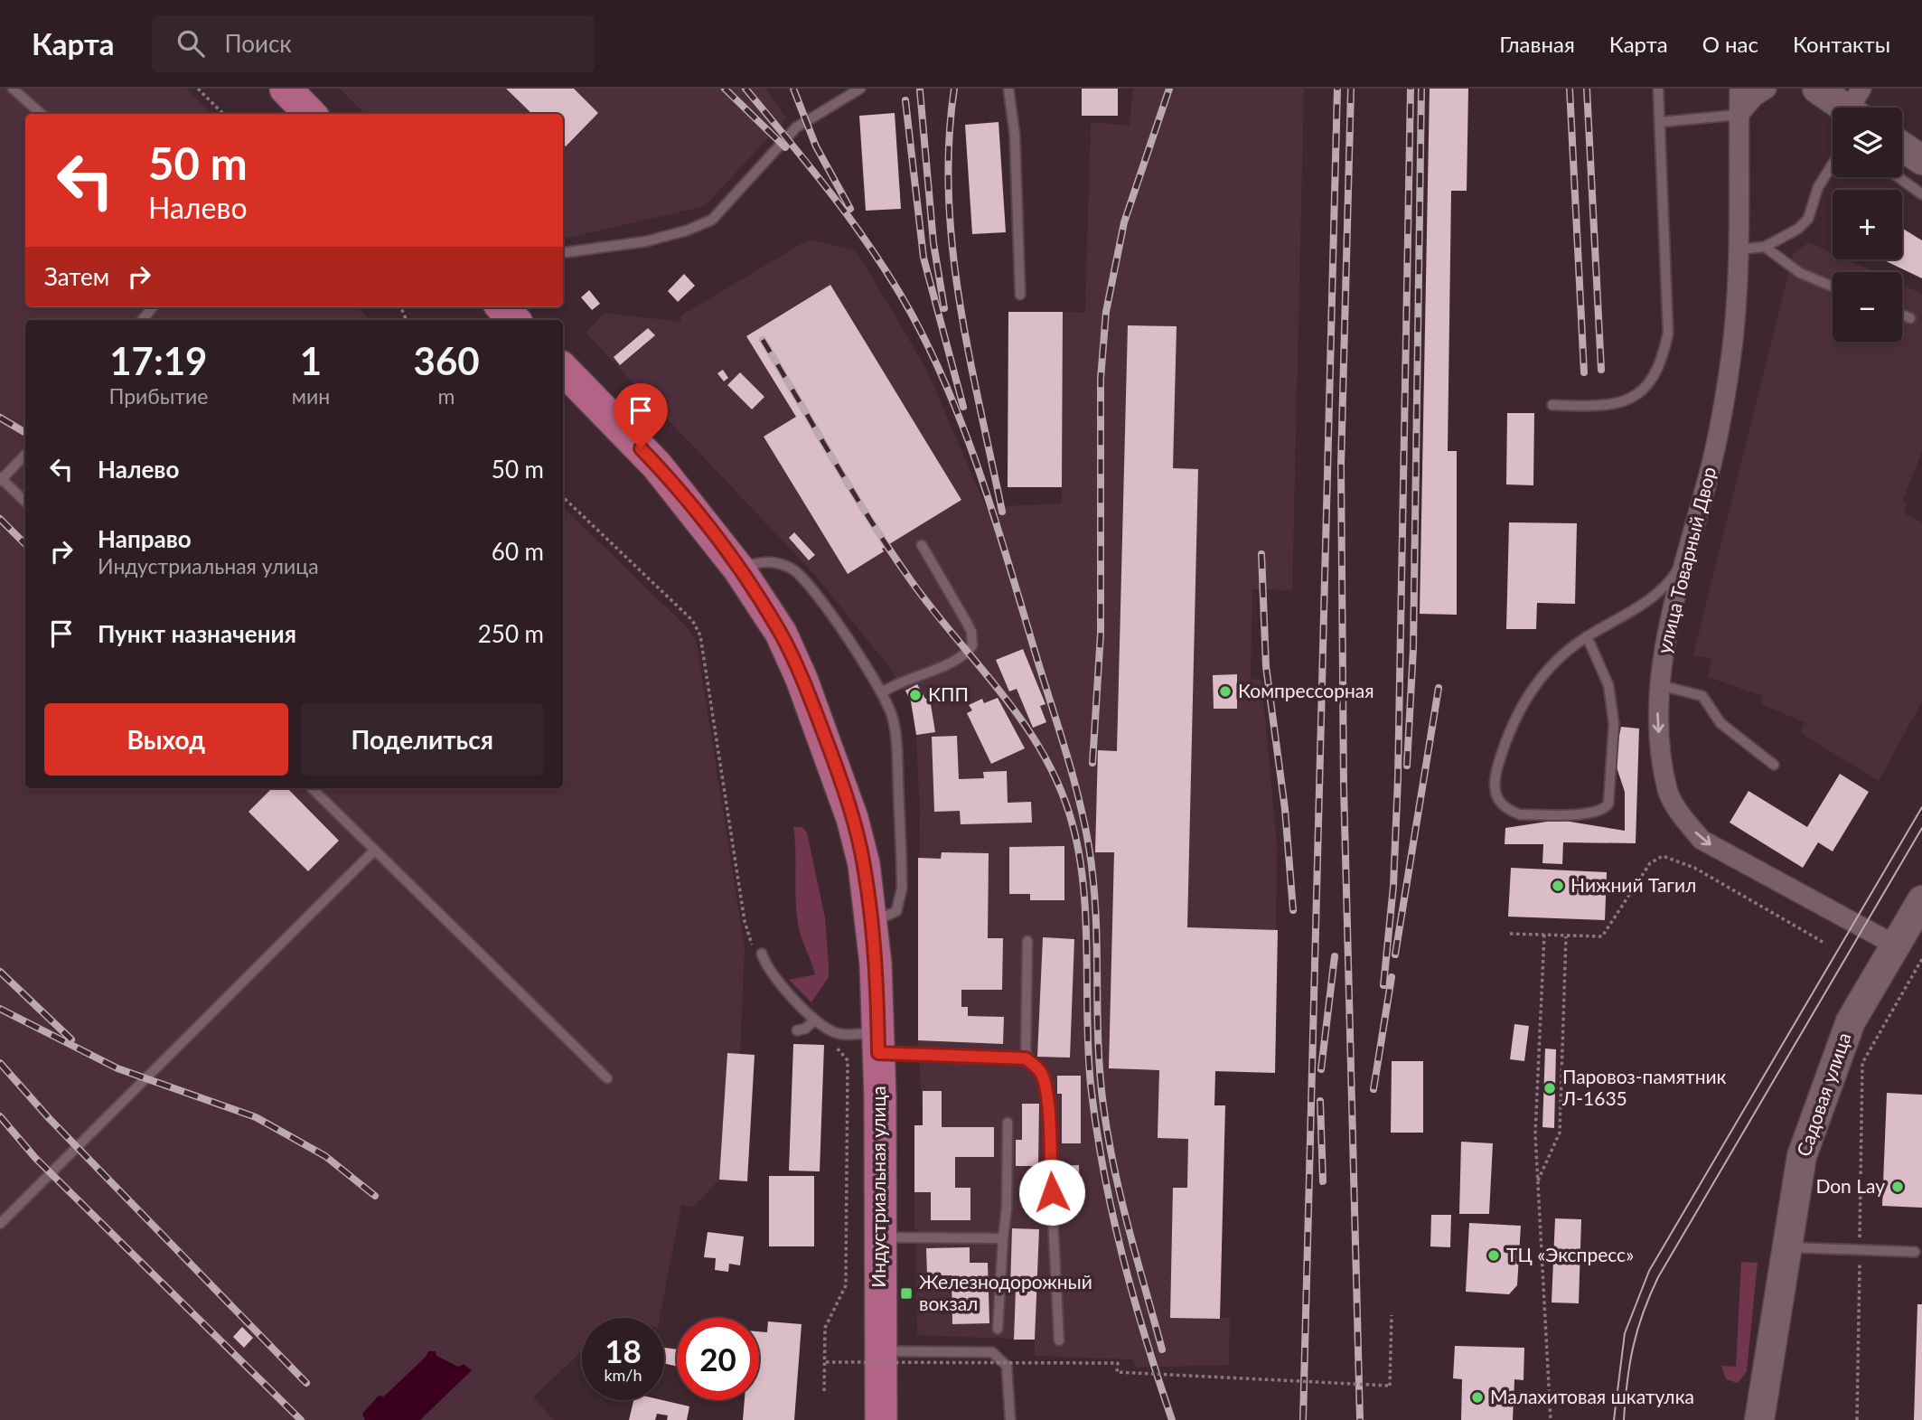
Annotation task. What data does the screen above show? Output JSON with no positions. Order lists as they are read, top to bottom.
{
  "streets": {
    "main road": ["Садовая улица", "Индустриальная улица"],
    "street": ["улица Товарный Двор"]
  },
  "crossings": [
    ["улица Товарный Двор", "Садовая улица"]
  ],
  "one_way": ["улица Товарный Двор"],
  "places": {
    "other": [
      "Компрессорная",
      "КПП",
      "Нижний Тагил",
      "Паровоз-памятник Л-1635",
      "Don Lay",
      "ТЦ «Экспресс»",
      "Малахитовая шкатулка"
    ],
    "transit": ["Железнодорожный вокзал"]
  },
  "page": {
    "header": "Карта",
    "search": "Поиск",
    "nav": [
      "Главная",
      "Карта",
      "О нас",
      "Контакты"
    ],
    "map_buttons": ["+", "−"],
    "turn": ["50 m", "Налево"],
    "then": "Затем",
    "eta": [
      "17:19",
      "Прибытие",
      "1",
      "мин",
      "360",
      "m"
    ],
    "list": [
      {
        "name": "Налево",
        "value": "50 m"
      },
      {
        "name": "Направо",
        "note": "Индустриальная улица",
        "value": "60 m"
      },
      {
        "name": "Пункт назначения",
        "value": "250 m"
      }
    ],
    "buttons": ["Выход", "Поделиться"],
    "speed": "18 km/h",
    "limit": "20"
  }
}
